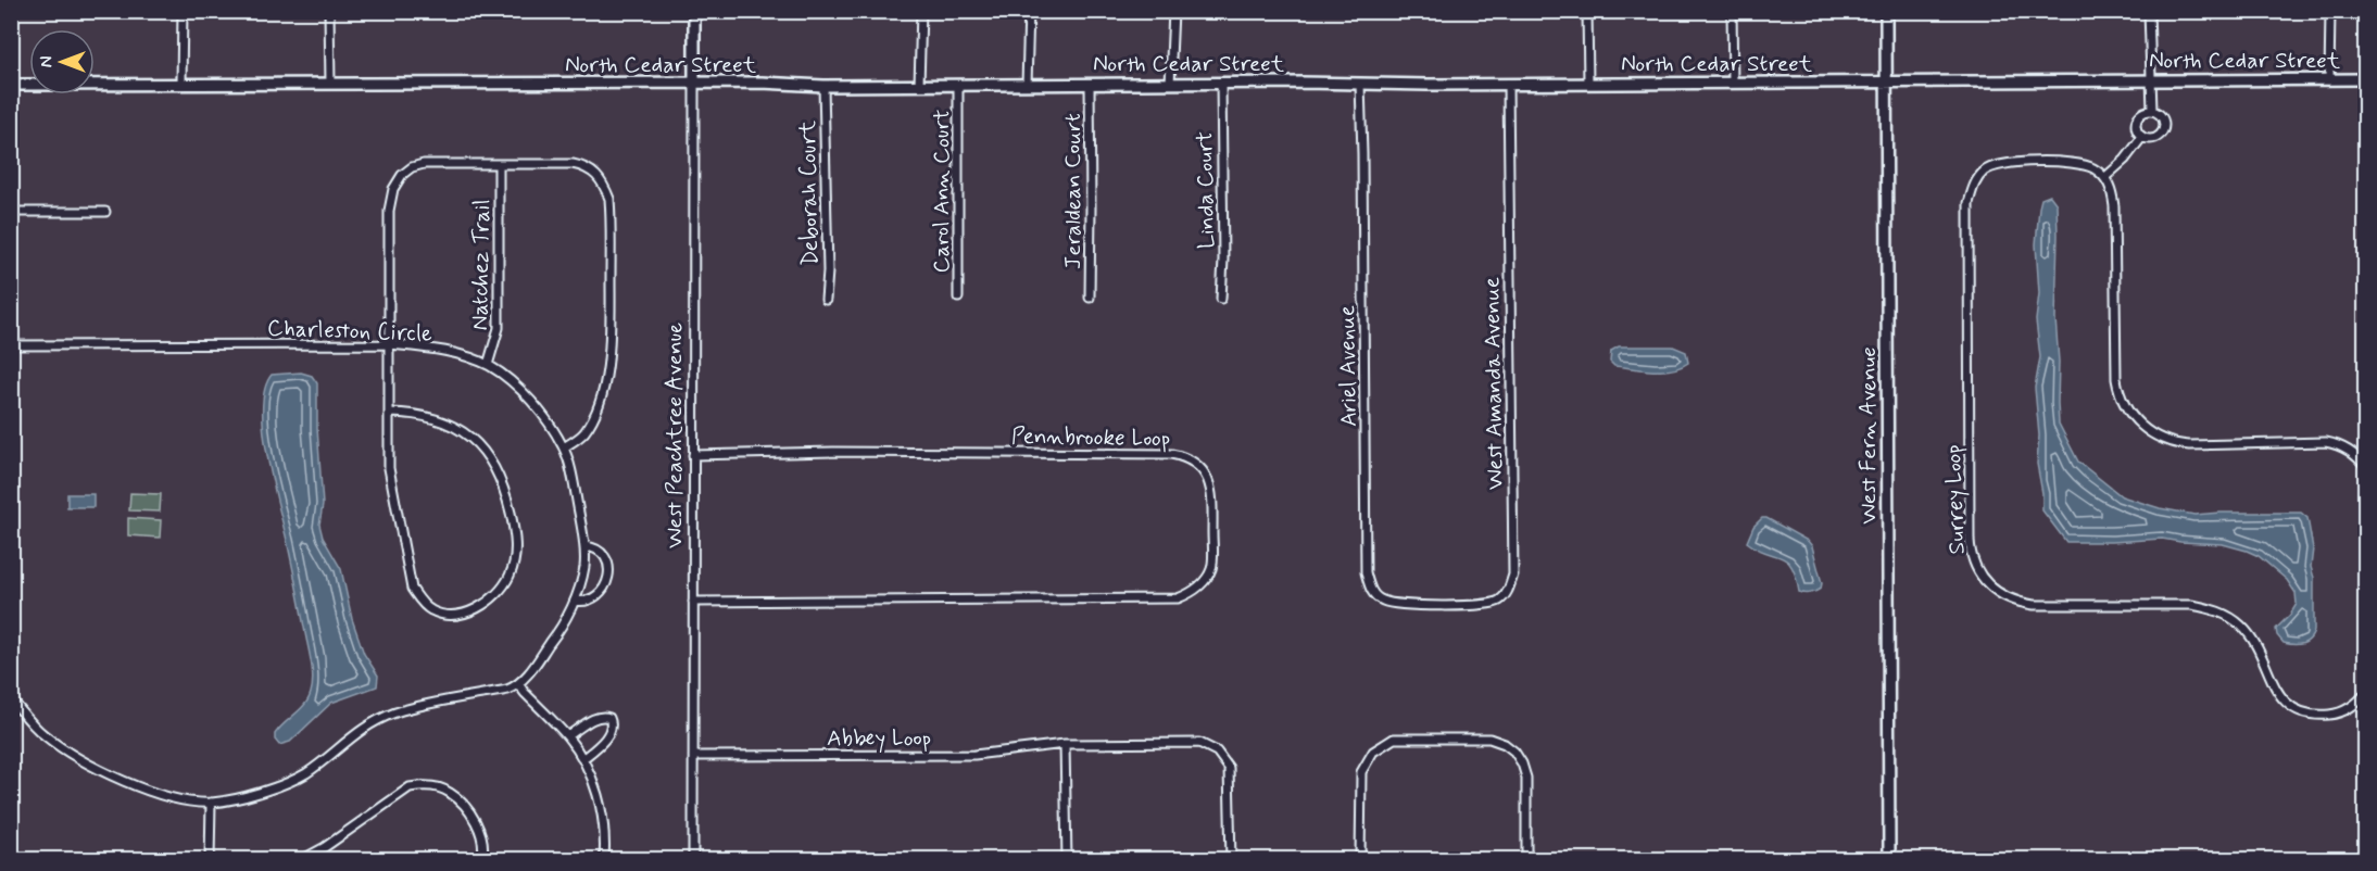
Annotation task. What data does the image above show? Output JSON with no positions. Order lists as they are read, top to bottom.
{
  "streets": {
    "street": [
      "North Cedar Street",
      "Linda Court",
      "Carol Ann Court",
      "Jeraldean Court",
      "Deborah Court",
      "Natchez Trail",
      "Charleston Circle",
      "Ariel Avenue",
      "West Amanda Avenue",
      "West Peachtree Avenue",
      "West Fern Avenue",
      "Pennbrooke Loop",
      "Surrey Loop",
      "Abbey Loop"
    ]
  },
  "crossings": [
    ["North Cedar Street", "Linda Court"],
    ["North Cedar Street", "Carol Ann Court"],
    ["North Cedar Street", "Jeraldean Court"],
    ["North Cedar Street", "Deborah Court"],
    ["North Cedar Street", "Ariel Avenue"],
    ["North Cedar Street", "West Amanda Avenue"],
    ["North Cedar Street", "West Peachtree Avenue"],
    ["North Cedar Street", "West Fern Avenue"],
    ["Natchez Trail", "Charleston Circle"],
    ["Ariel Avenue", "West Amanda Avenue"],
    ["West Peachtree Avenue", "Pennbrooke Loop"],
    ["West Peachtree Avenue", "Abbey Loop"]
  ],
  "north": "left"
}
